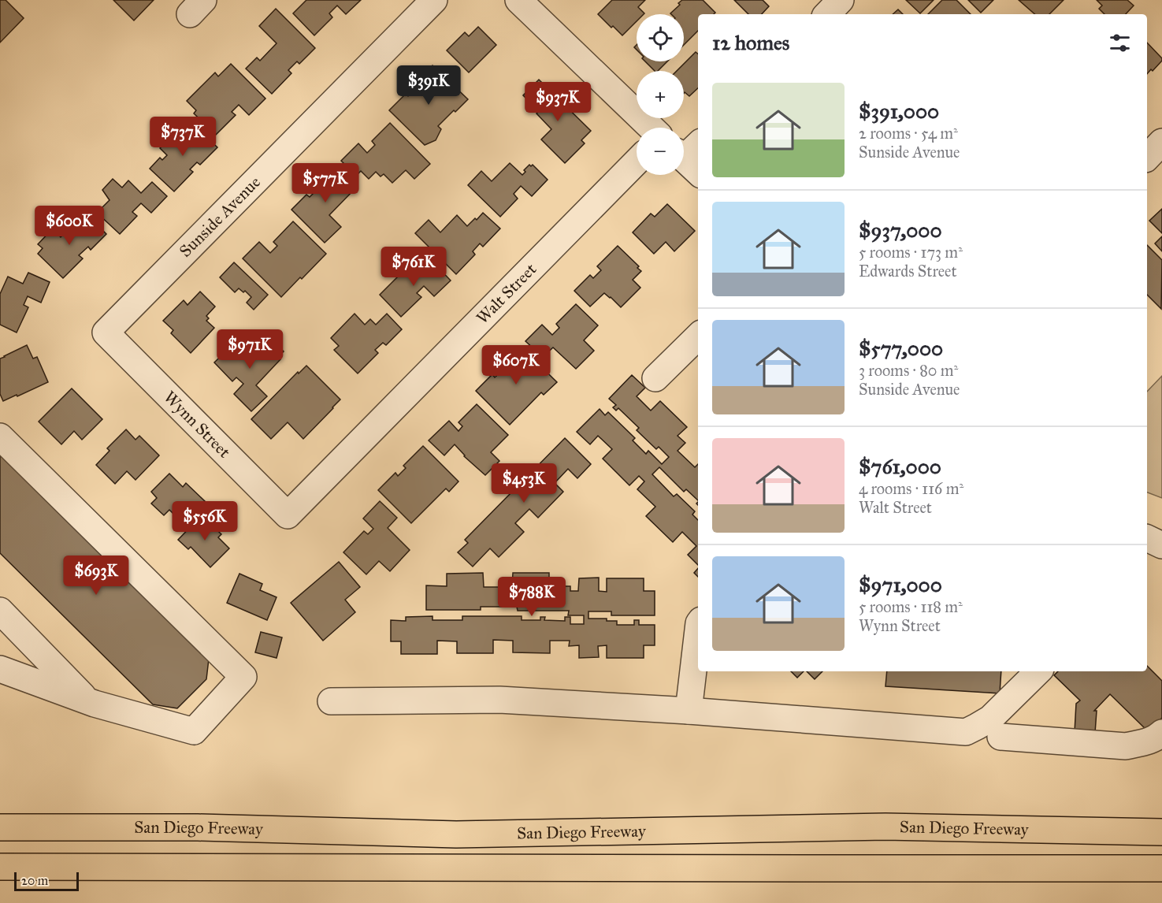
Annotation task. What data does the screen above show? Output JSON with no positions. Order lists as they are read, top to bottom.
{
  "streets": {
    "highway": ["San Diego Freeway"],
    "street": ["Sunside Avenue", "Walt Street", "Wynn Street"]
  },
  "crossings": [
    ["Sunside Avenue", "Wynn Street"],
    ["Walt Street", "Wynn Street"]
  ],
  "scale_bar": "20 m",
  "page": {
    "map_buttons": ["+", "−"],
    "heading": "12 homes",
    "price": [
      "$391K",
      "$937K",
      "$737K",
      "$577K",
      "$600K",
      "$761K",
      "$971K",
      "$607K",
      "$453K",
      "$556K",
      "$693K",
      "$788K"
    ],
    "list": [
      {
        "name": "$391,000",
        "note": "2 rooms · 54 m² · Sunside Avenue"
      },
      {
        "name": "$937,000",
        "note": "5 rooms · 173 m² · Edwards Street"
      },
      {
        "name": "$577,000",
        "note": "3 rooms · 80 m² · Sunside Avenue"
      },
      {
        "name": "$761,000",
        "note": "4 rooms · 116 m² · Walt Street"
      },
      {
        "name": "$971,000",
        "note": "5 rooms · 118 m² · Wynn Street"
      }
    ],
    "scale": "20 m"
  }
}
